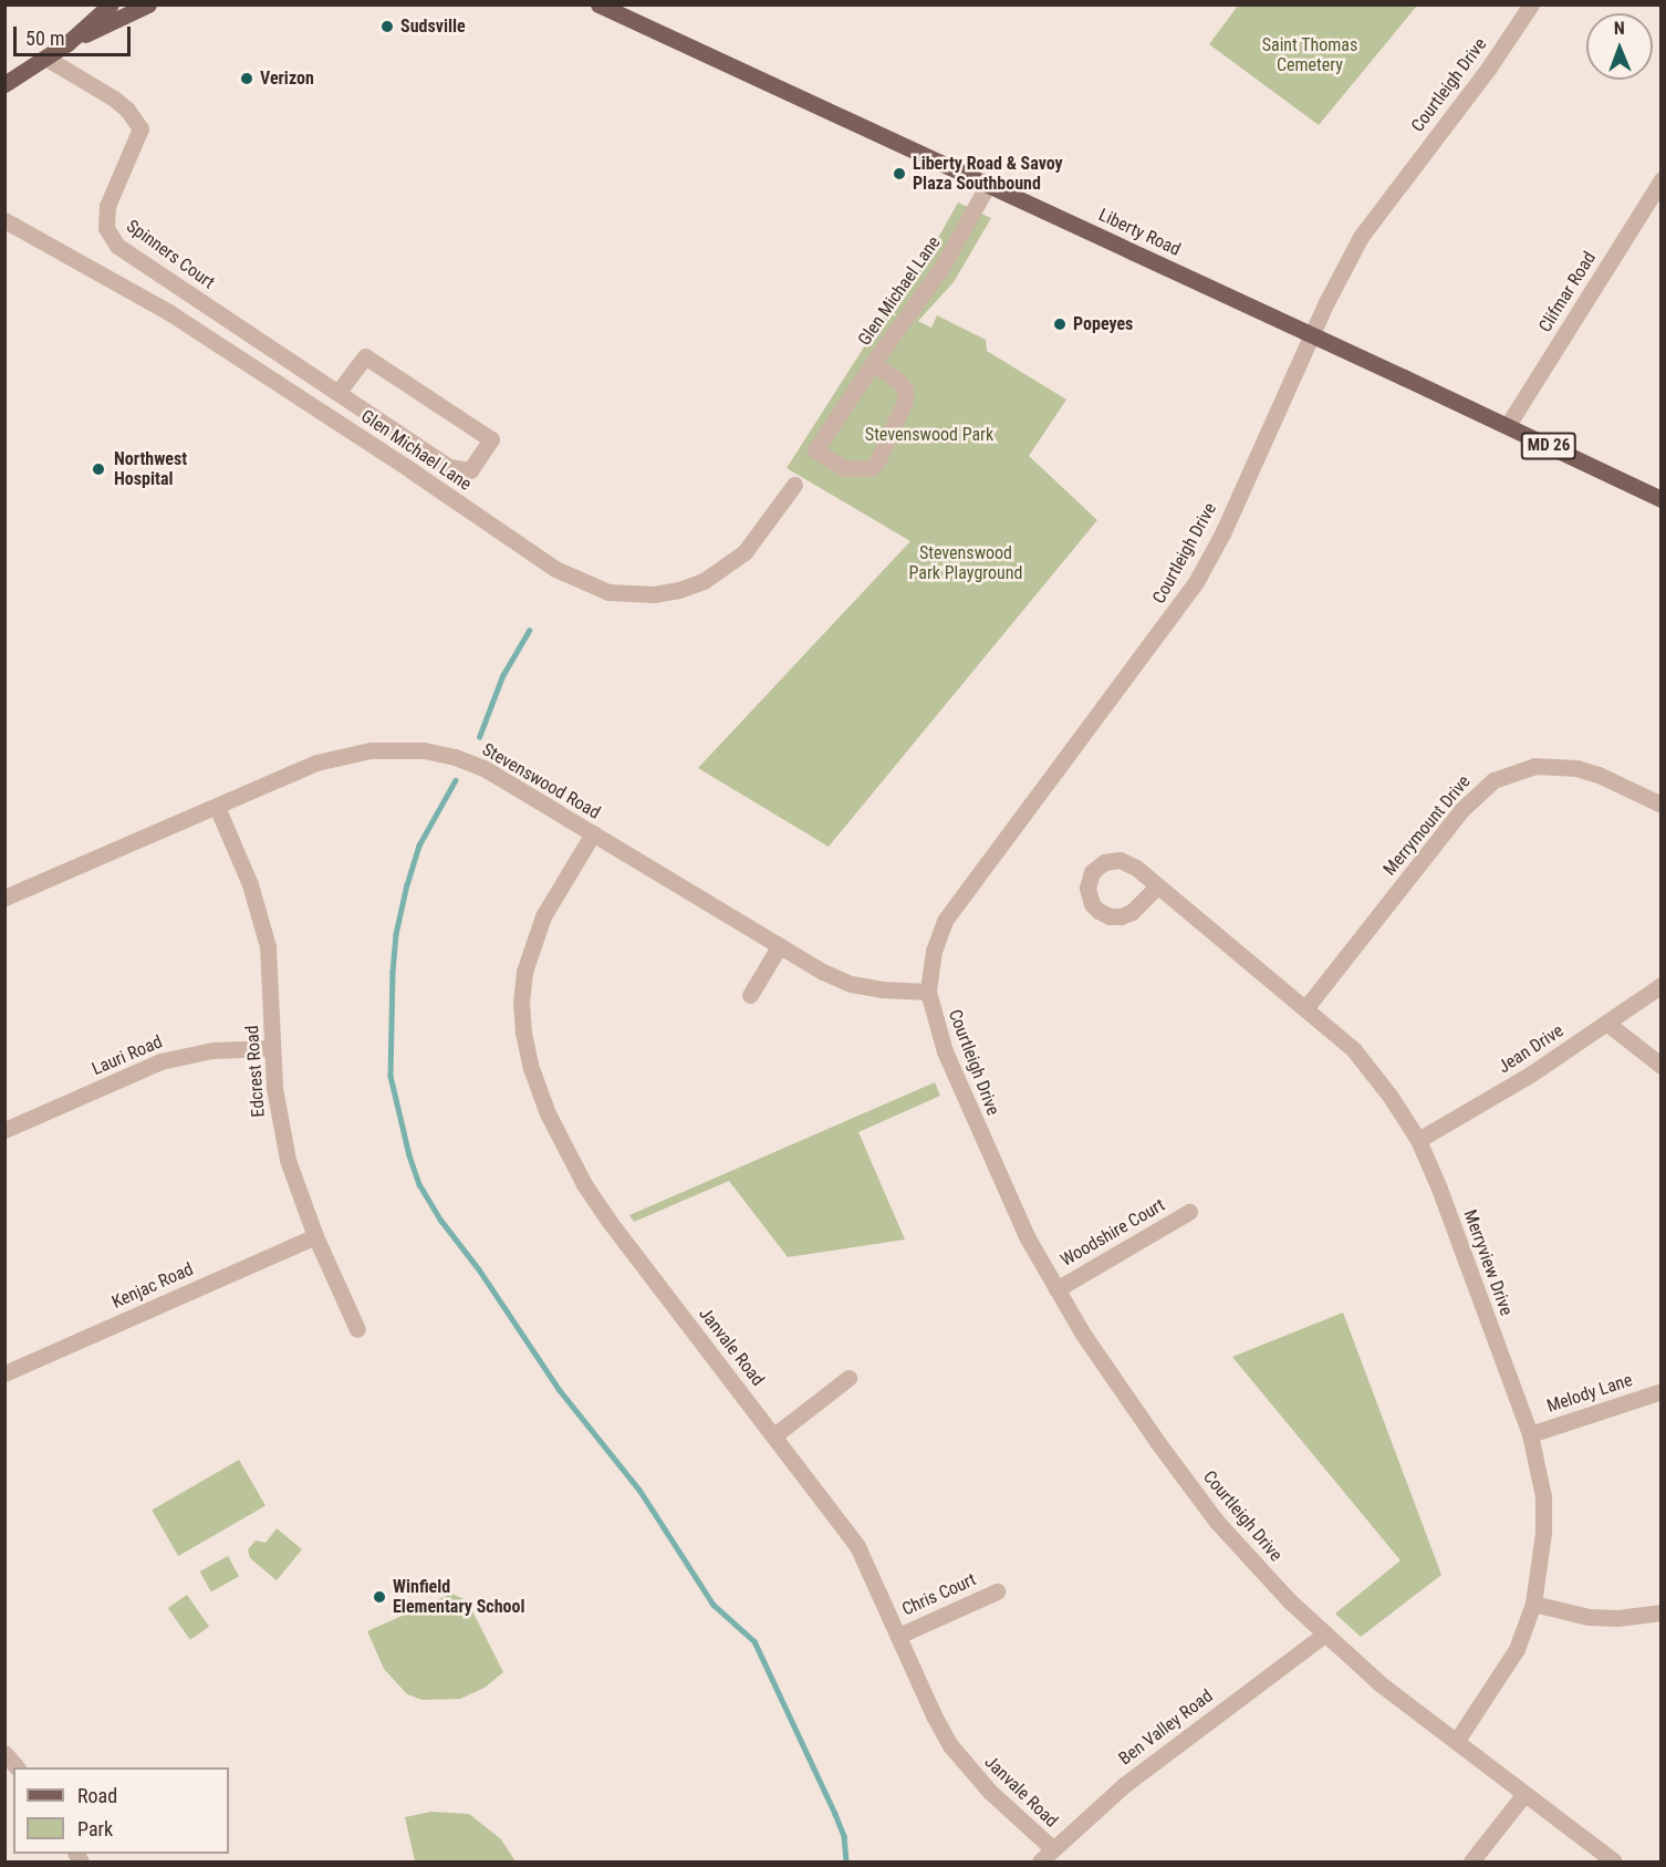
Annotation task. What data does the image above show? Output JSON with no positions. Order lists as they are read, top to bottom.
{
  "streets": {
    "main road": ["Liberty Road", "MD 26"],
    "street": [
      "Courtleigh Drive",
      "Spinners Court",
      "Glen Michael Lane",
      "Clifmar Road",
      "Stevenswood Road",
      "Merrymount Drive",
      "Jean Drive",
      "Lauri Road",
      "Edcrest Road",
      "Woodshire Court",
      "Merryview Drive",
      "Kenjac Road",
      "Janvale Road",
      "Melody Lane",
      "Chris Court",
      "Ben Valley Road"
    ]
  },
  "crossings": [
    ["Courtleigh Drive", "Liberty Road"],
    ["Courtleigh Drive", "Stevenswood Road"],
    ["Courtleigh Drive", "Woodshire Court"],
    ["Courtleigh Drive", "Merryview Drive"],
    ["Courtleigh Drive", "Ben Valley Road"],
    ["Liberty Road", "Glen Michael Lane"],
    ["Liberty Road", "Clifmar Road"],
    ["Stevenswood Road", "Edcrest Road"],
    ["Stevenswood Road", "Janvale Road"],
    ["Merrymount Drive", "Merryview Drive"],
    ["Jean Drive", "Merryview Drive"],
    ["Lauri Road", "Edcrest Road"],
    ["Edcrest Road", "Kenjac Road"],
    ["Merryview Drive", "Melody Lane"],
    ["Janvale Road", "Chris Court"],
    ["Janvale Road", "Ben Valley Road"]
  ],
  "parks": ["Saint Thomas Cemetery", "Stevenswood Park", "Stevenswood Park Playground"],
  "places": [
    "Sudsville",
    "Verizon",
    "Liberty Road & Savoy Plaza Southbound",
    "Popeyes",
    "Northwest Hospital",
    "Winfield Elementary School"
  ],
  "legend": ["Road", "Park"],
  "scale_bar": "50 m",
  "north": "top"
}
